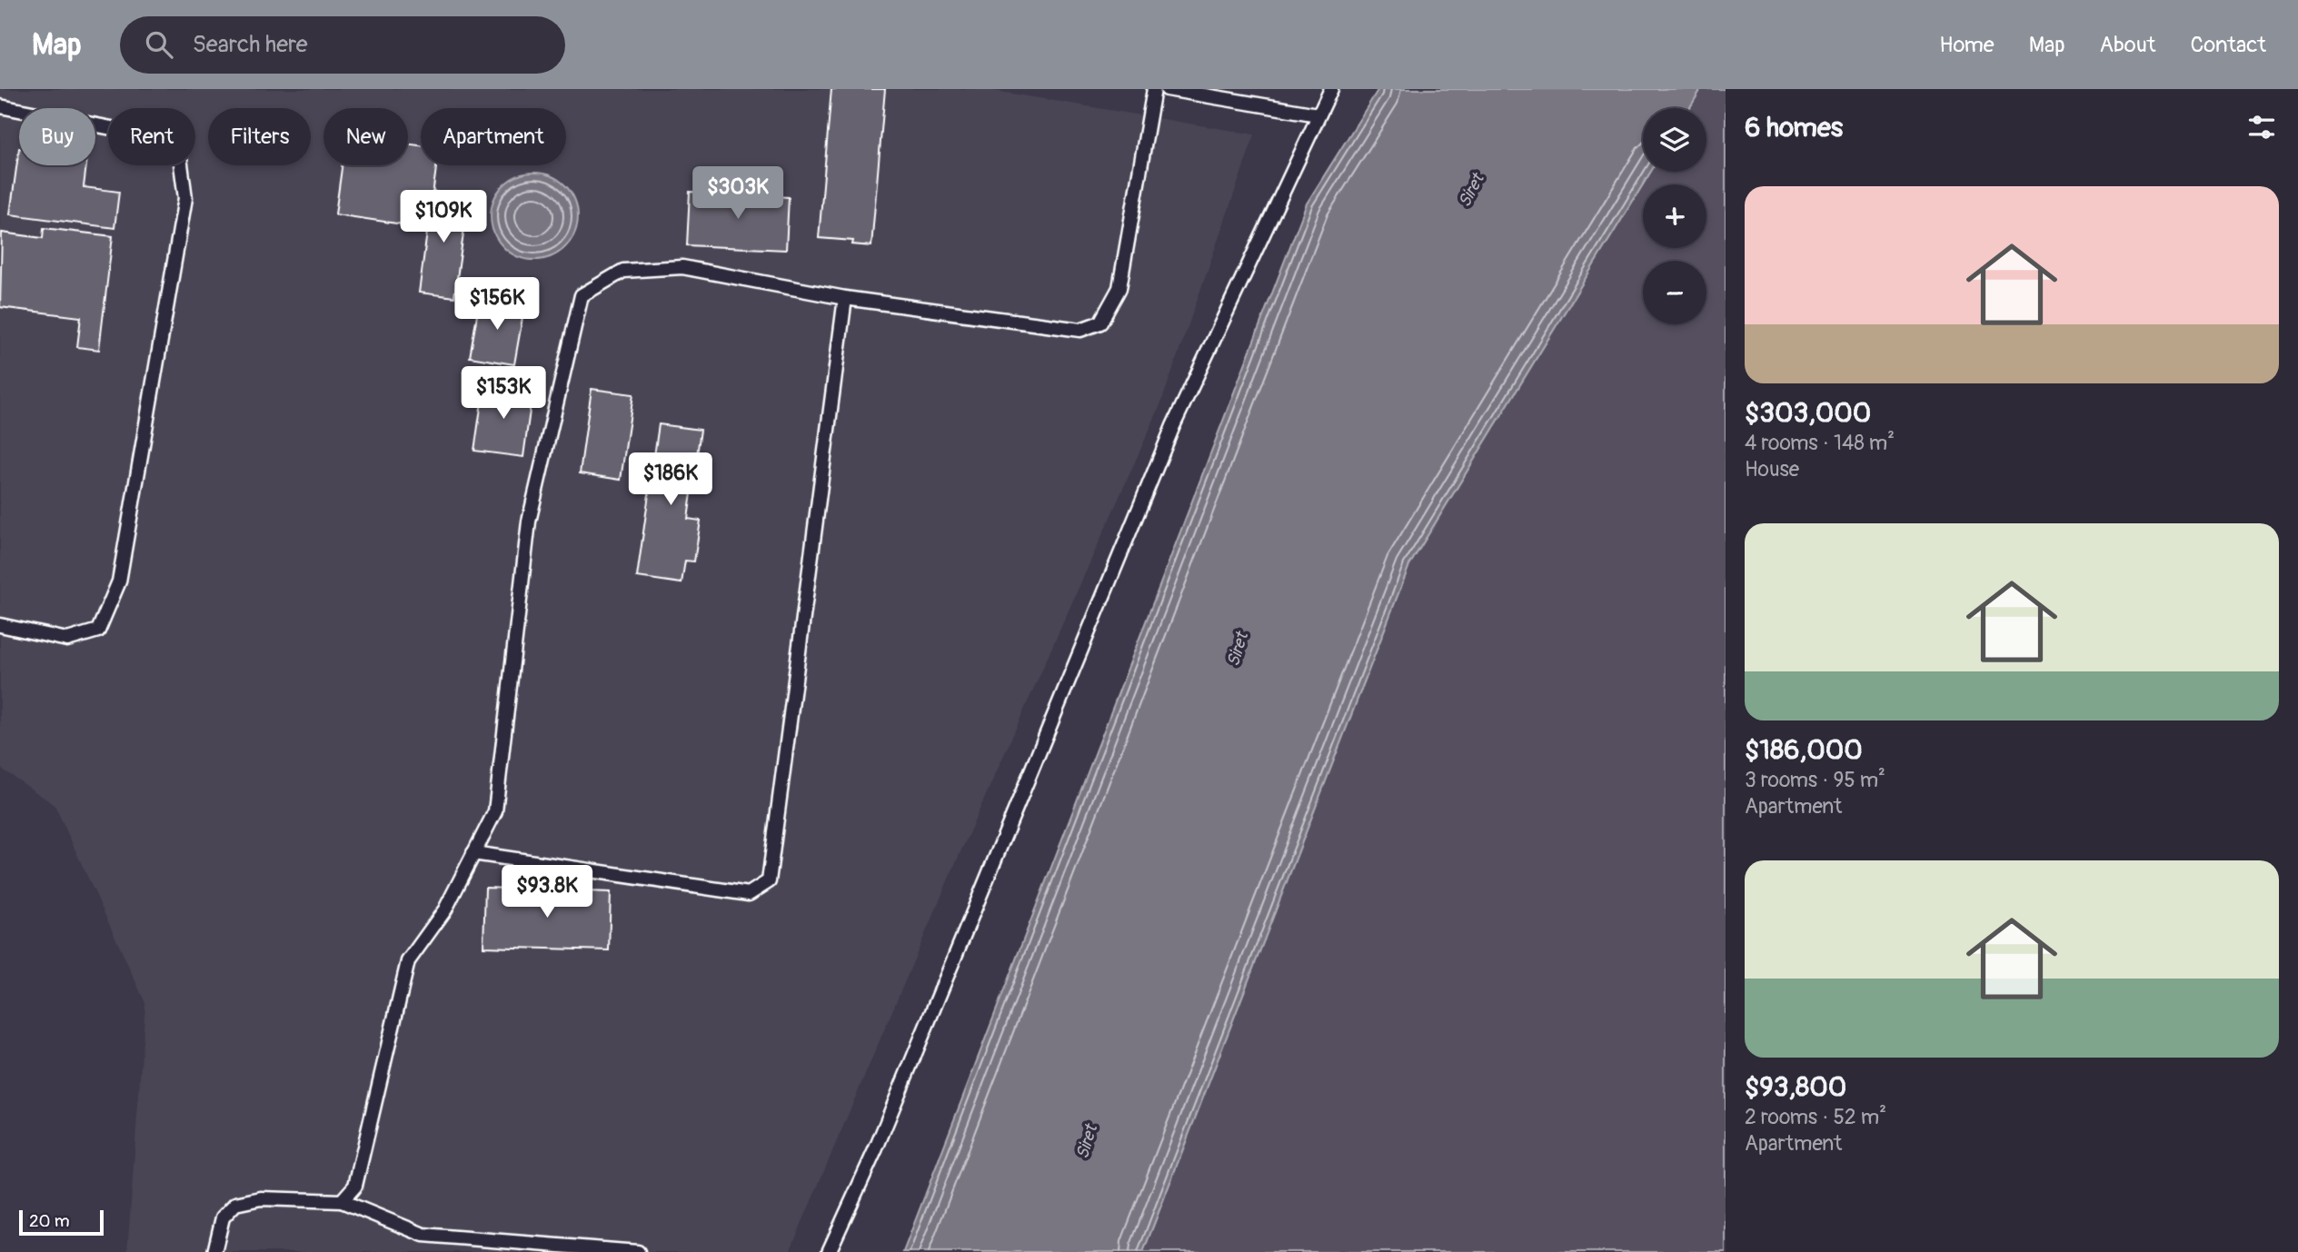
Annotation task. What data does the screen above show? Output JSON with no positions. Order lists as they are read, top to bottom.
{
  "water": ["Siret"],
  "scale_bar": "20 m",
  "page": {
    "header": "Map",
    "search": "Search here",
    "nav": [
      "Home",
      "Map",
      "About",
      "Contact"
    ],
    "heading": "6 homes",
    "map_buttons": ["+", "−"],
    "chip": [
      "Buy",
      "Rent",
      "Filters",
      "New",
      "Apartment"
    ],
    "list": [
      {
        "name": "$303,000",
        "note": "4 rooms · 148 m² · House"
      },
      {
        "name": "$186,000",
        "note": "3 rooms · 95 m² · Apartment"
      },
      {
        "name": "$93,800",
        "note": "2 rooms · 52 m² · Apartment"
      }
    ],
    "price": [
      "$303K",
      "$109K",
      "$156K",
      "$153K",
      "$186K",
      "$93.8K"
    ],
    "scale": "20 m"
  }
}
